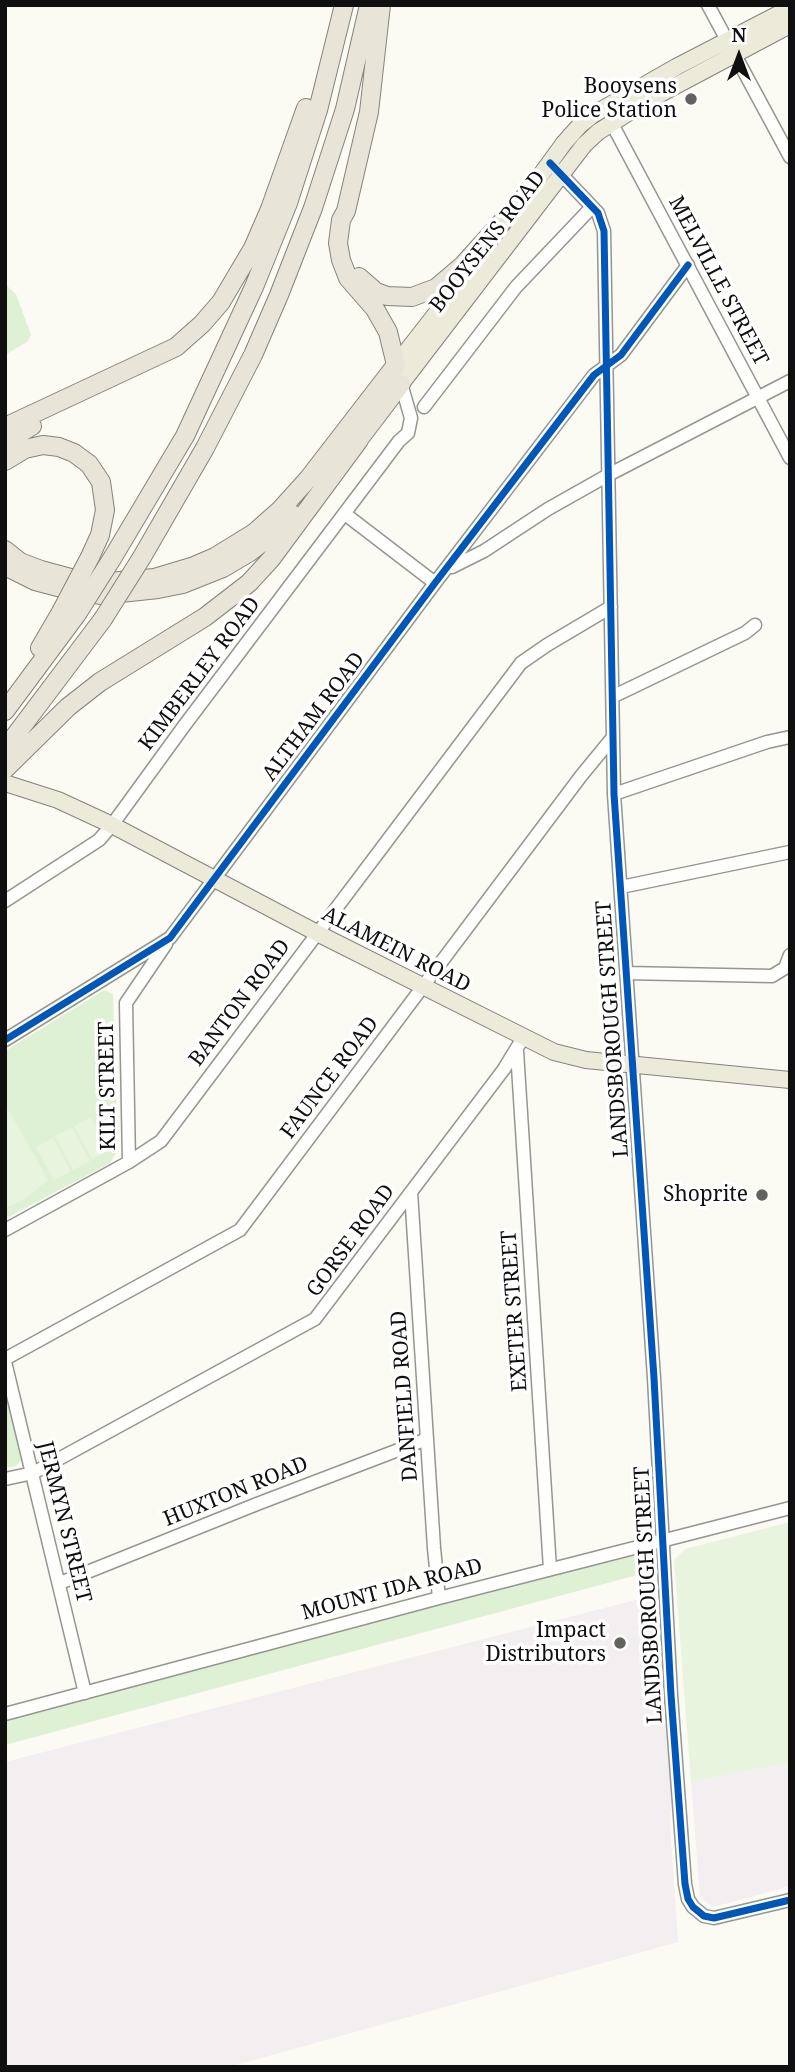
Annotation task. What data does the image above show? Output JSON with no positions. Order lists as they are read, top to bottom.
{
  "streets": {
    "main road": ["BOOYSENS ROAD", "ALAMEIN ROAD"],
    "street": [
      "MELVILLE STREET",
      "KIMBERLEY ROAD",
      "ALTHAM ROAD",
      "BANTON ROAD",
      "LANDSBOROUGH STREET",
      "FAUNCE ROAD",
      "KILT STREET",
      "GORSE ROAD",
      "EXETER STREET",
      "DANFIELD ROAD",
      "HUXTON ROAD",
      "JERMYN STREET",
      "MOUNT IDA ROAD"
    ]
  },
  "crossings": [
    ["BOOYSENS ROAD", "MELVILLE STREET"],
    ["BOOYSENS ROAD", "KIMBERLEY ROAD"],
    ["BOOYSENS ROAD", "LANDSBOROUGH STREET"],
    ["MELVILLE STREET", "ALTHAM ROAD"],
    ["KIMBERLEY ROAD", "ALAMEIN ROAD"],
    ["ALTHAM ROAD", "ALAMEIN ROAD"],
    ["ALTHAM ROAD", "LANDSBOROUGH STREET"],
    ["ALTHAM ROAD", "KILT STREET"],
    ["ALAMEIN ROAD", "BANTON ROAD"],
    ["ALAMEIN ROAD", "LANDSBOROUGH STREET"],
    ["ALAMEIN ROAD", "FAUNCE ROAD"],
    ["ALAMEIN ROAD", "GORSE ROAD"],
    ["ALAMEIN ROAD", "EXETER STREET"],
    ["BANTON ROAD", "LANDSBOROUGH STREET"],
    ["BANTON ROAD", "KILT STREET"],
    ["LANDSBOROUGH STREET", "FAUNCE ROAD"],
    ["LANDSBOROUGH STREET", "MOUNT IDA ROAD"],
    ["FAUNCE ROAD", "JERMYN STREET"],
    ["GORSE ROAD", "EXETER STREET"],
    ["GORSE ROAD", "DANFIELD ROAD"],
    ["GORSE ROAD", "JERMYN STREET"],
    ["EXETER STREET", "MOUNT IDA ROAD"],
    ["DANFIELD ROAD", "HUXTON ROAD"],
    ["DANFIELD ROAD", "MOUNT IDA ROAD"],
    ["HUXTON ROAD", "JERMYN STREET"],
    ["JERMYN STREET", "MOUNT IDA ROAD"]
  ],
  "places": ["Booysens Police Station", "Shoprite", "Impact Distributors"],
  "north": "top"
}
